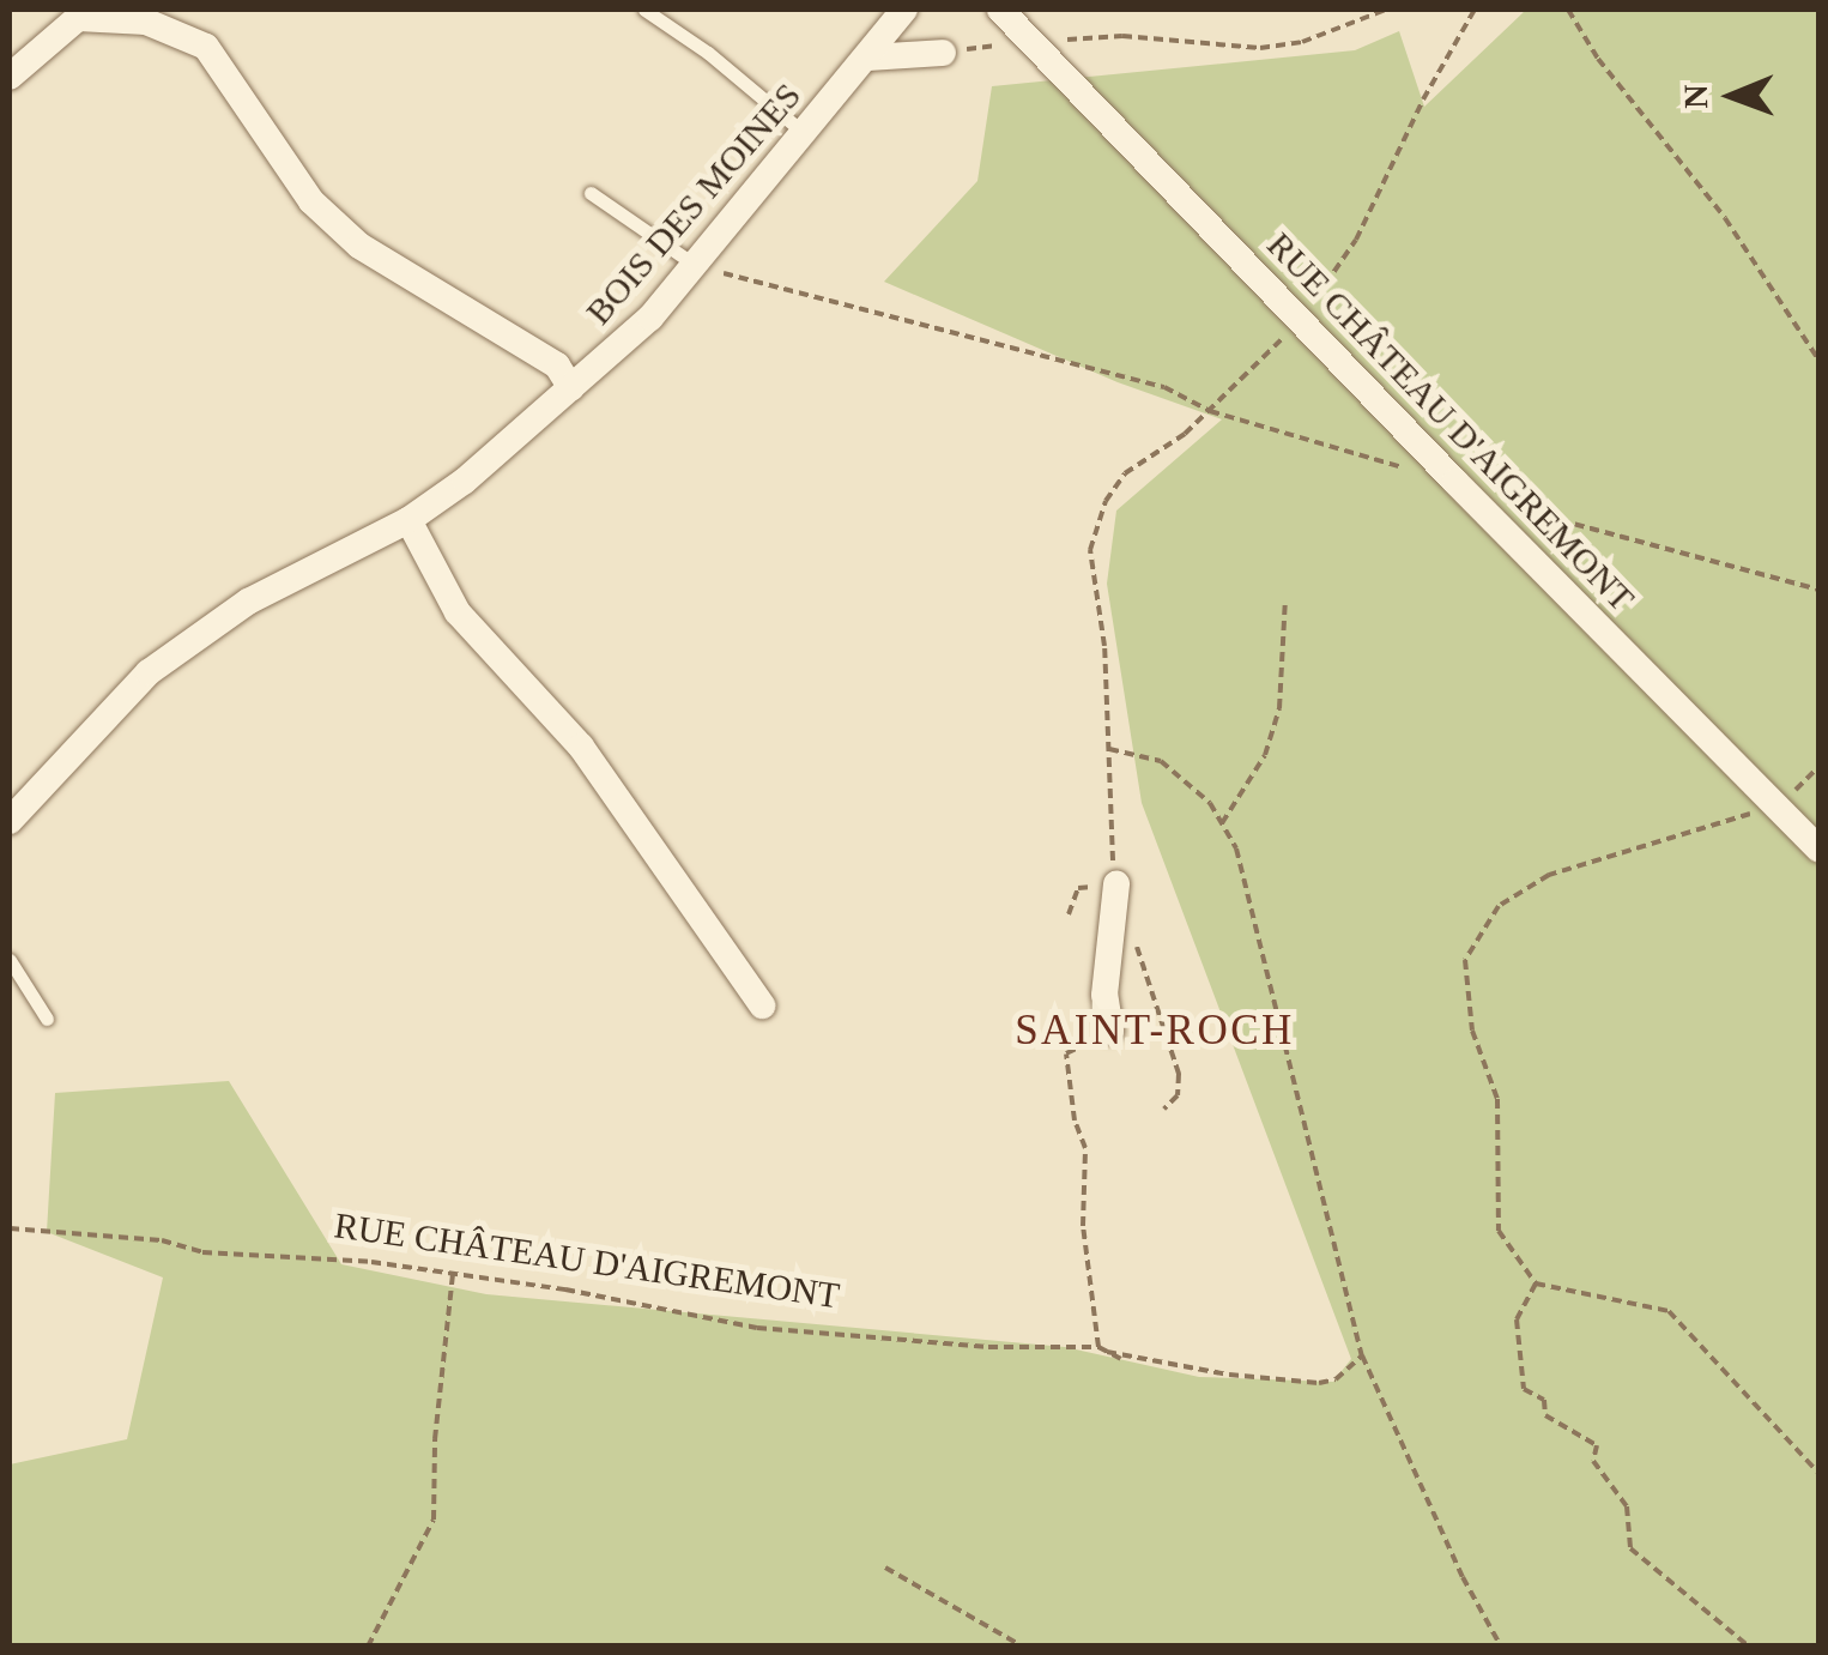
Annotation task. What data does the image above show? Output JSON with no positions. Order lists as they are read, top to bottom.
{
  "streets": {
    "street": ["BOIS DES MOINES", "RUE CHÂTEAU D'AIGREMONT"]
  },
  "districts": ["SAINT-ROCH"],
  "north": "left"
}
